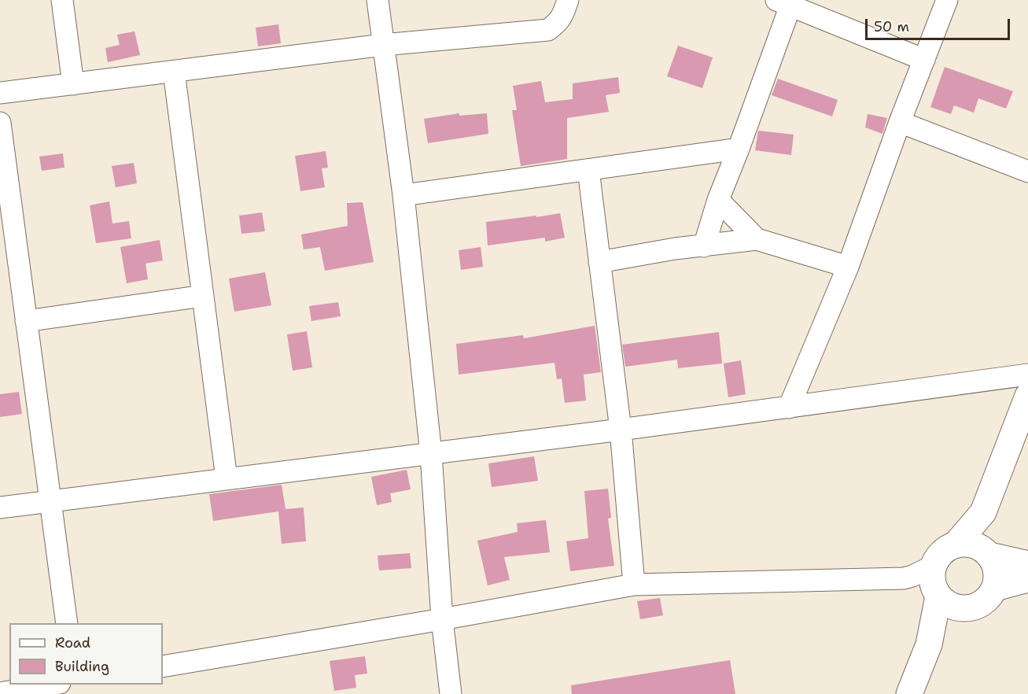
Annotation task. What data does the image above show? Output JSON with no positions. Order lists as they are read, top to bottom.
{
  "legend": ["Road", "Building"],
  "scale_bar": "50 m"
}
